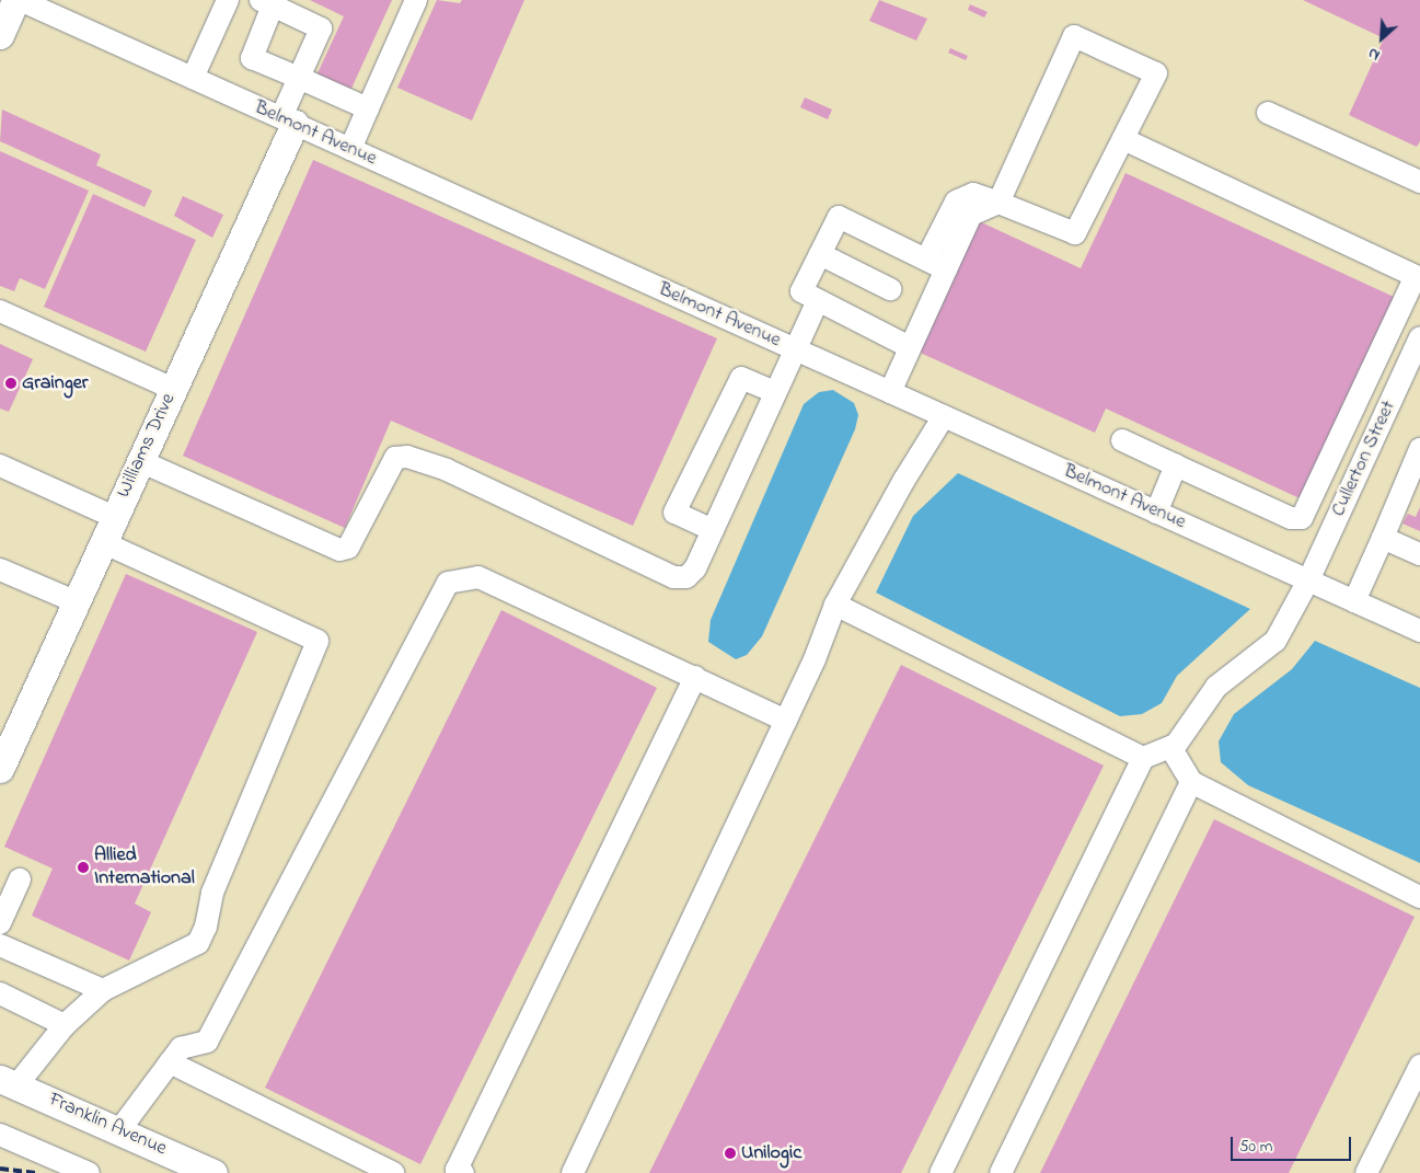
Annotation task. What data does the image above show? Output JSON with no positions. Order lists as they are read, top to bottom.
{
  "streets": {
    "main road": ["Williams Drive", "Franklin Avenue"],
    "street": ["Belmont Avenue", "Cullerton Street"]
  },
  "crossings": [
    ["Belmont Avenue", "Williams Drive"],
    ["Belmont Avenue", "Cullerton Street"]
  ],
  "places": ["Grainger", "Allied International", "Unilogic"],
  "scale_bar": "50 m",
  "north": "bottom left"
}
